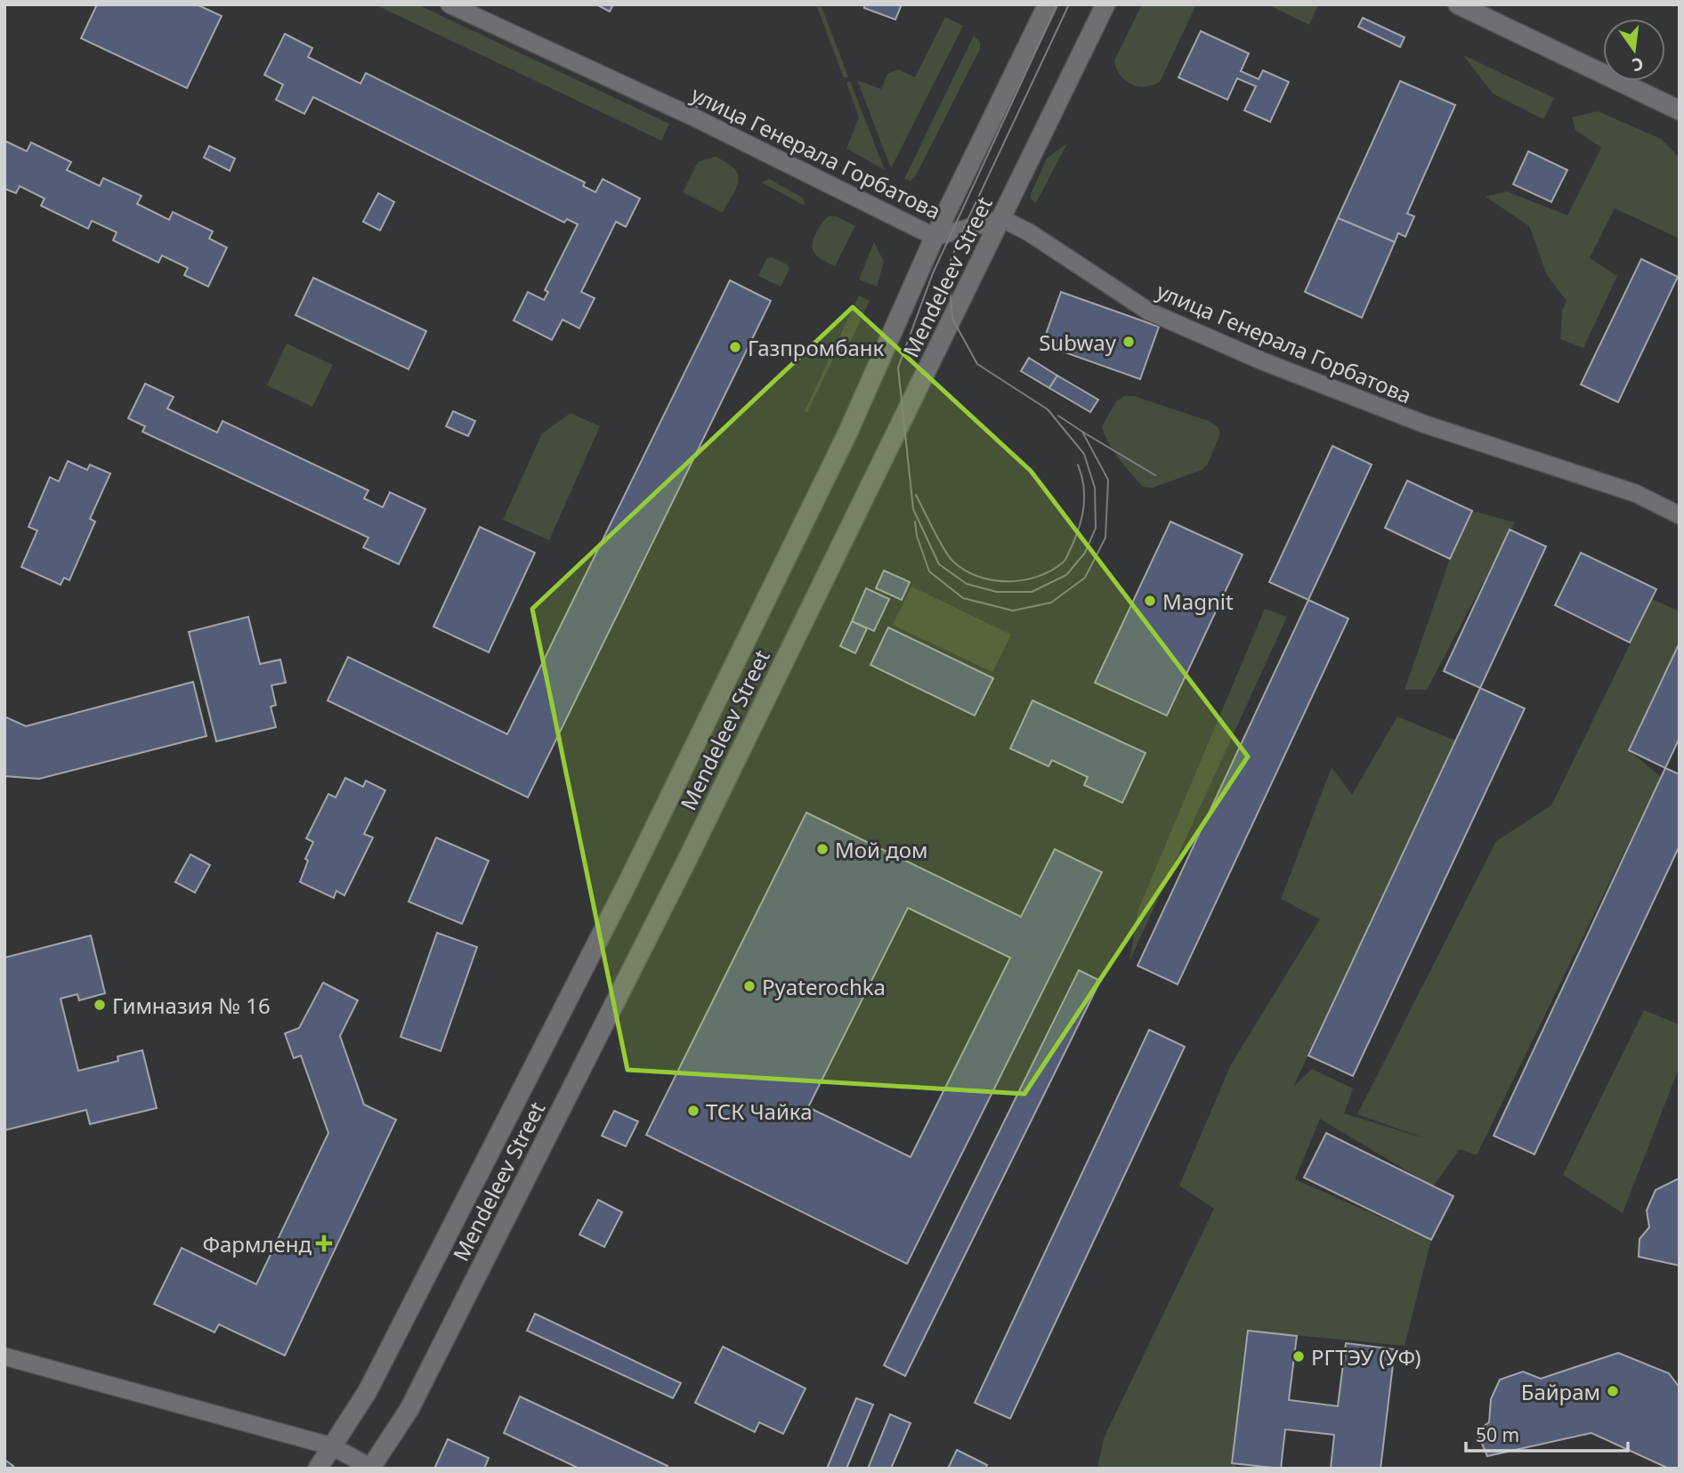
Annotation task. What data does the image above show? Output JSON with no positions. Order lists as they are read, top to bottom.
{
  "streets": {
    "main road": ["Mendeleev Street"],
    "street": ["улица Генерала Горбатова"]
  },
  "crossings": [
    ["улица Генерала Горбатова", "Mendeleev Street"]
  ],
  "places": {
    "other": [
      "Subway",
      "Газпромбанк",
      "Magnit",
      "Мой дом",
      "Pyaterochka",
      "Гимназия № 16",
      "ТСК Чайка",
      "РГТЭУ (УФ)",
      "Байрам"
    ],
    "health": ["Фармленд"]
  },
  "scale_bar": "50 m",
  "north": "bottom"
}
